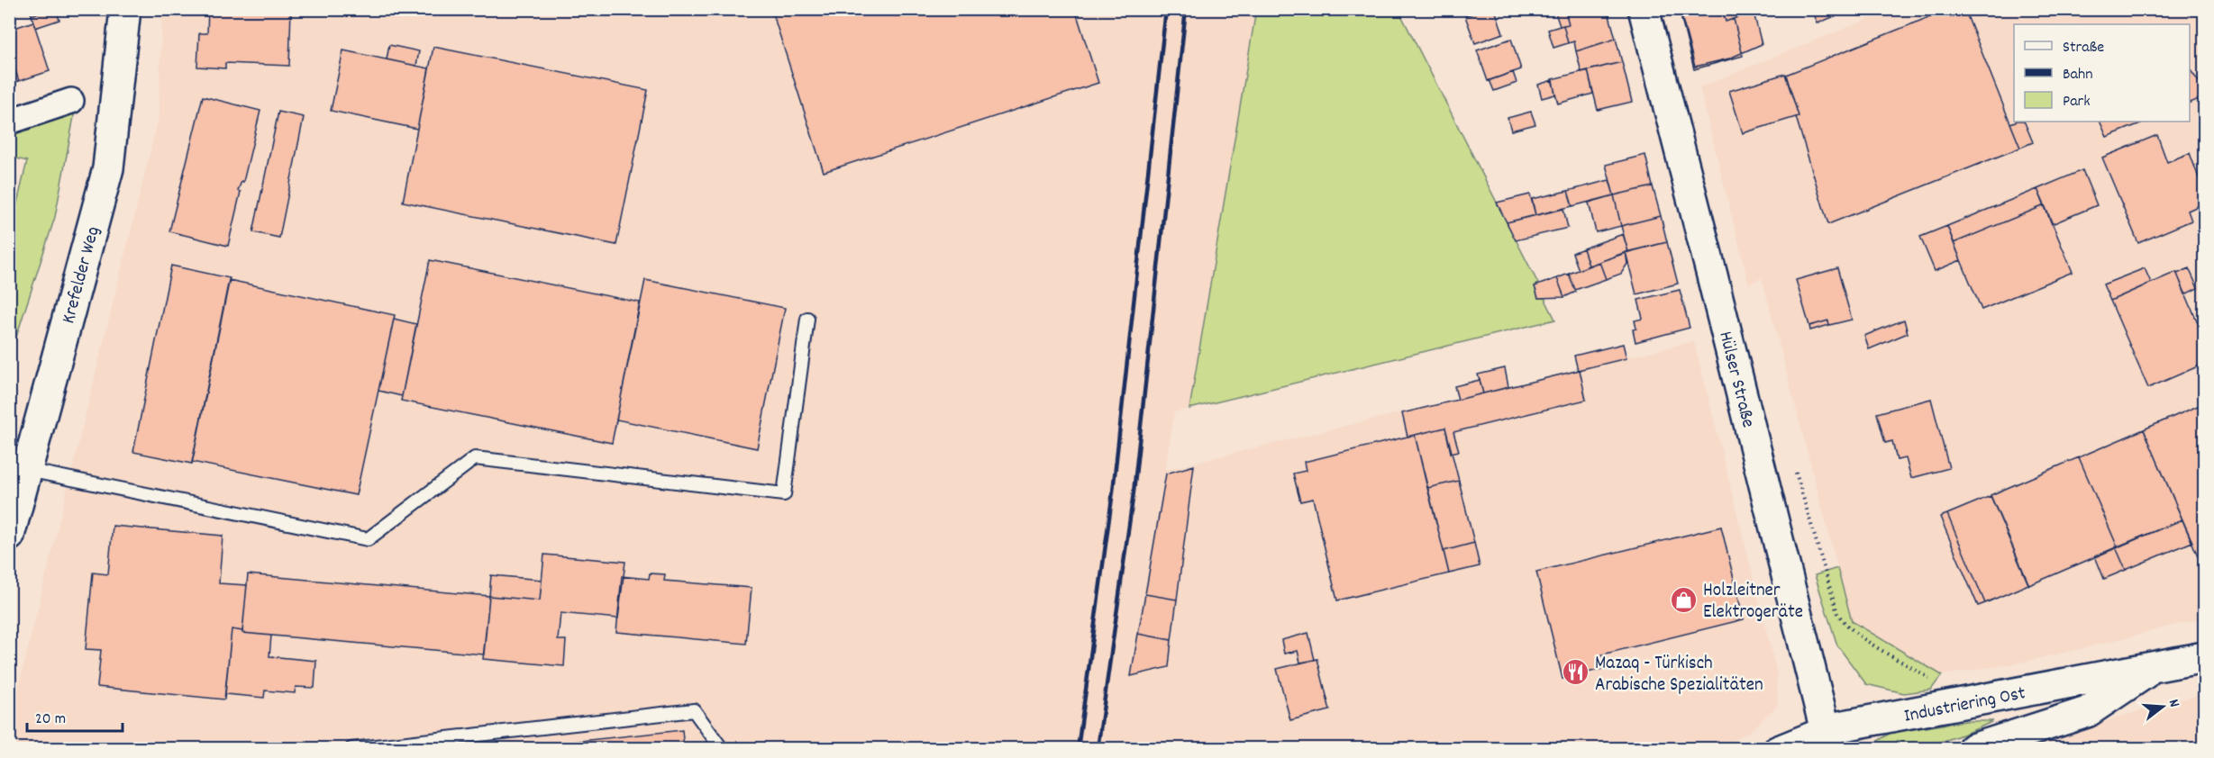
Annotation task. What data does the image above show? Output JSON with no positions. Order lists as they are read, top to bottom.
{
  "streets": {
    "street": ["Krefelder Weg", "Hülser Straße", "Industriering Ost"]
  },
  "crossings": [
    ["Hülser Straße", "Industriering Ost"]
  ],
  "places": {
    "shop": ["Holzleitner Elektrogeräte"],
    "restaurant": ["Mazaq - Türkisch Arabische Spezialitäten"]
  },
  "legend": ["Straße", "Bahn", "Park"],
  "scale_bar": "20 m",
  "north": "right"
}
